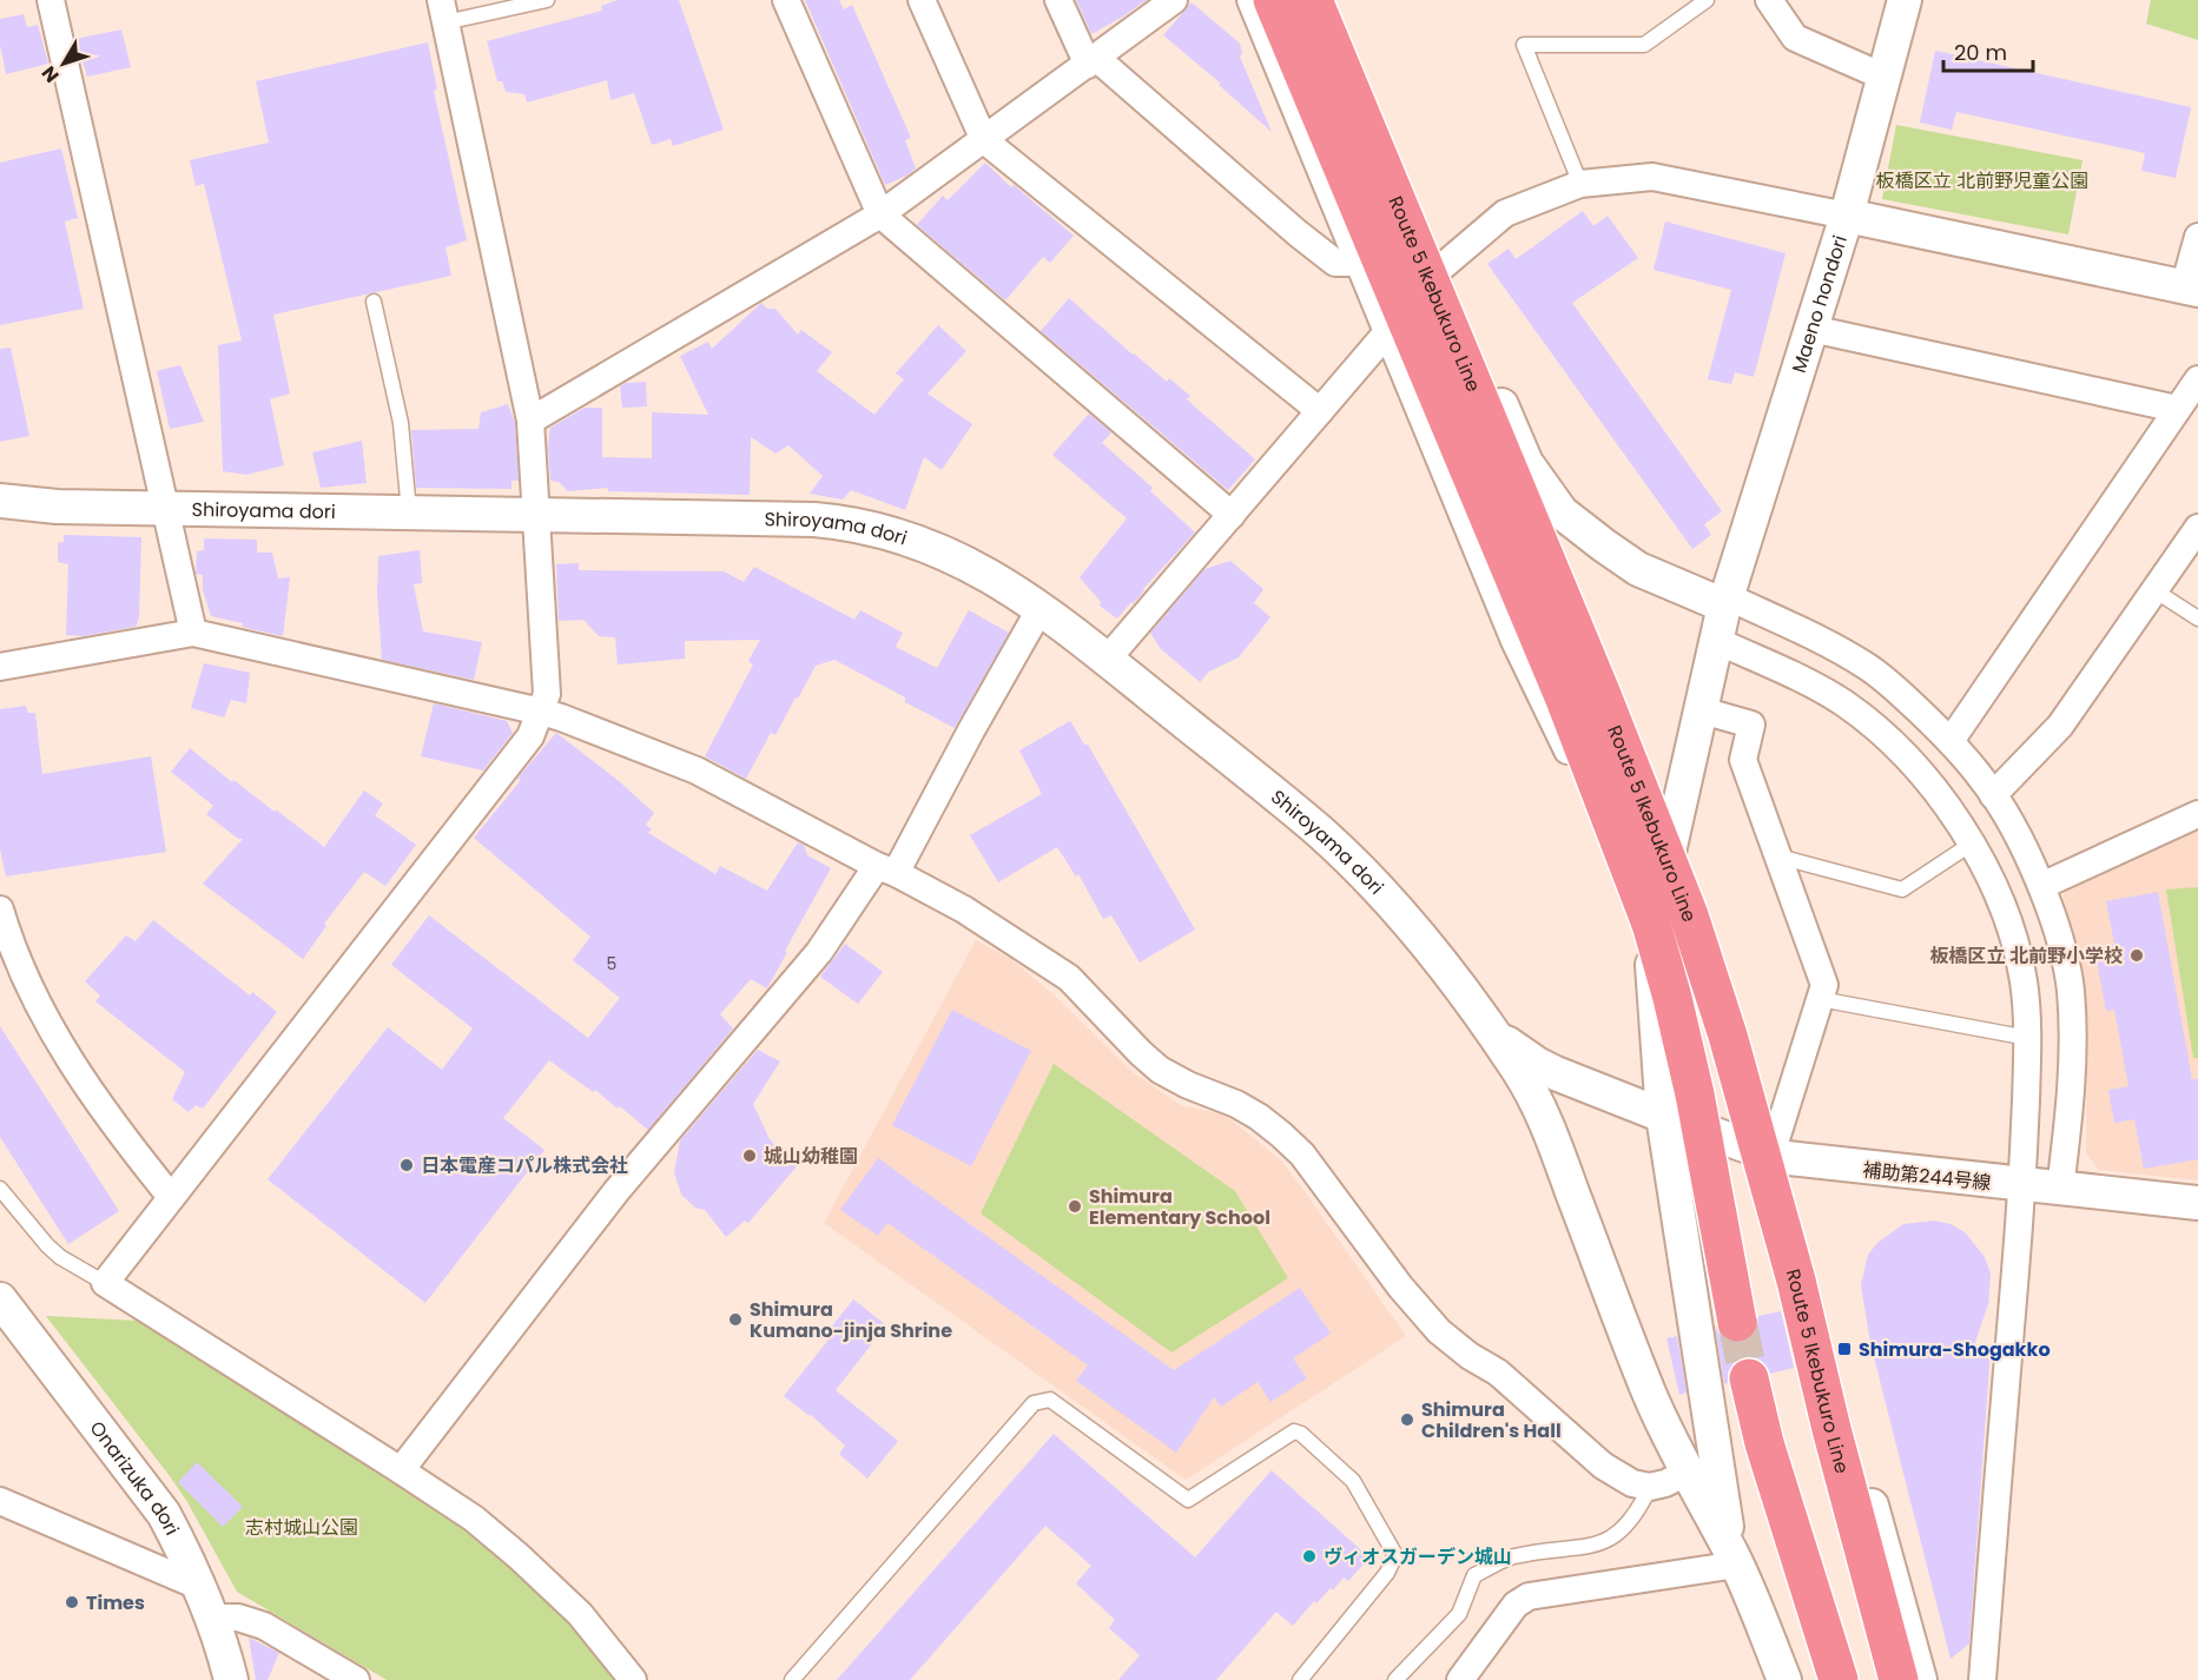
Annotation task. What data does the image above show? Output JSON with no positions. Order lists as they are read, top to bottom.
{
  "streets": {
    "highway": ["Route 5 Ikebukuro Line"],
    "street": [
      "Maeno hondori",
      "Shiroyama dori",
      "補助第244号線",
      "Onarizuka dori"
    ]
  },
  "crossings": [
    ["Maeno hondori", "補助第244号線"],
    ["Shiroyama dori", "補助第244号線"]
  ],
  "parks": ["板橋区立 北前野児童公園", "志村城山公園"],
  "places": {
    "other": [
      "板橋区立 北前野小学校",
      "城山幼稚園",
      "日本電産コパル株式会社",
      "Shimura Elementary School",
      "Shimura Kumano-jinja Shrine",
      "Shimura Children's Hall",
      "ヴィオスガーデン城山",
      "Times"
    ],
    "transit": ["Shimura-Shogakko"]
  },
  "house_numbers": ["5"],
  "scale_bar": "20 m",
  "north": "bottom left"
}
